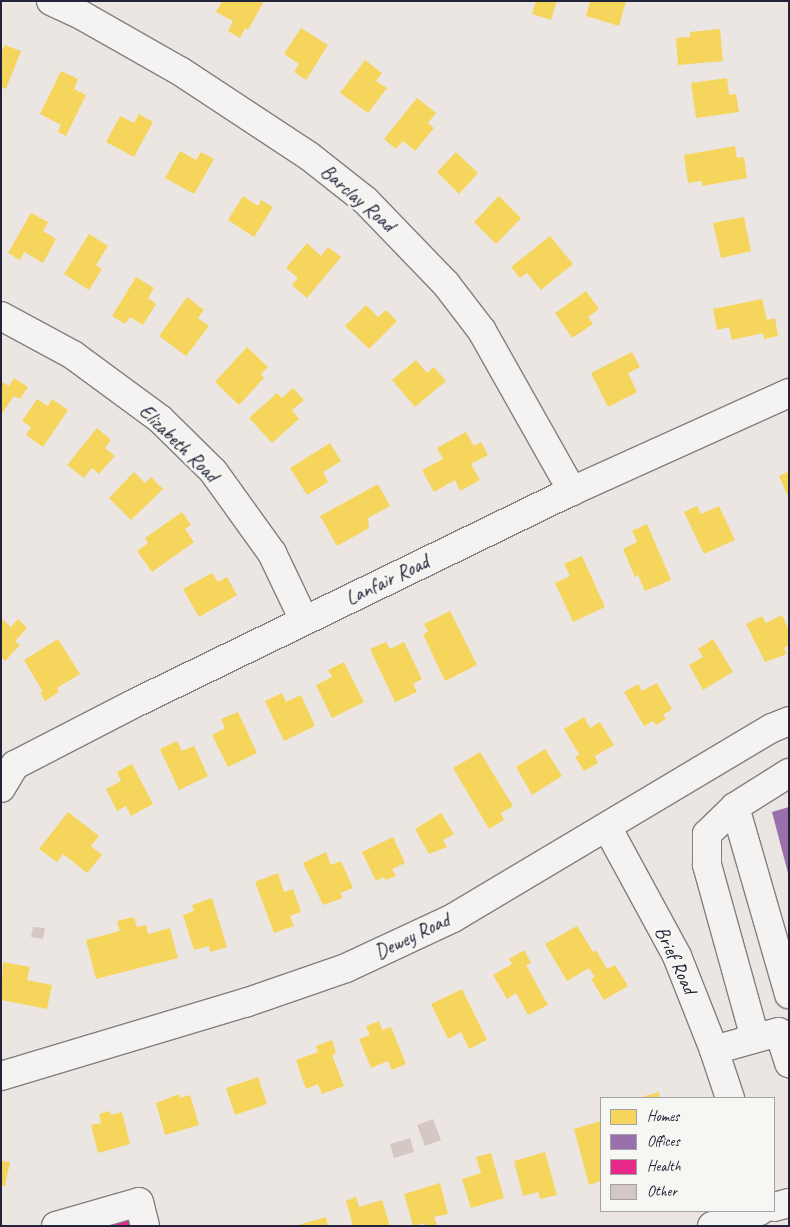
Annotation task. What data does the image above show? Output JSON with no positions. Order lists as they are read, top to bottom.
{
  "streets": {
    "main road": [
      "Barclay Road",
      "Elizabeth Road",
      "Lanfair Road",
      "Dewey Road",
      "Brief Road"
    ]
  },
  "crossings": [
    ["Barclay Road", "Lanfair Road"],
    ["Elizabeth Road", "Lanfair Road"],
    ["Dewey Road", "Brief Road"]
  ],
  "legend": [
    "Homes",
    "Offices",
    "Health",
    "Other"
  ]
}
